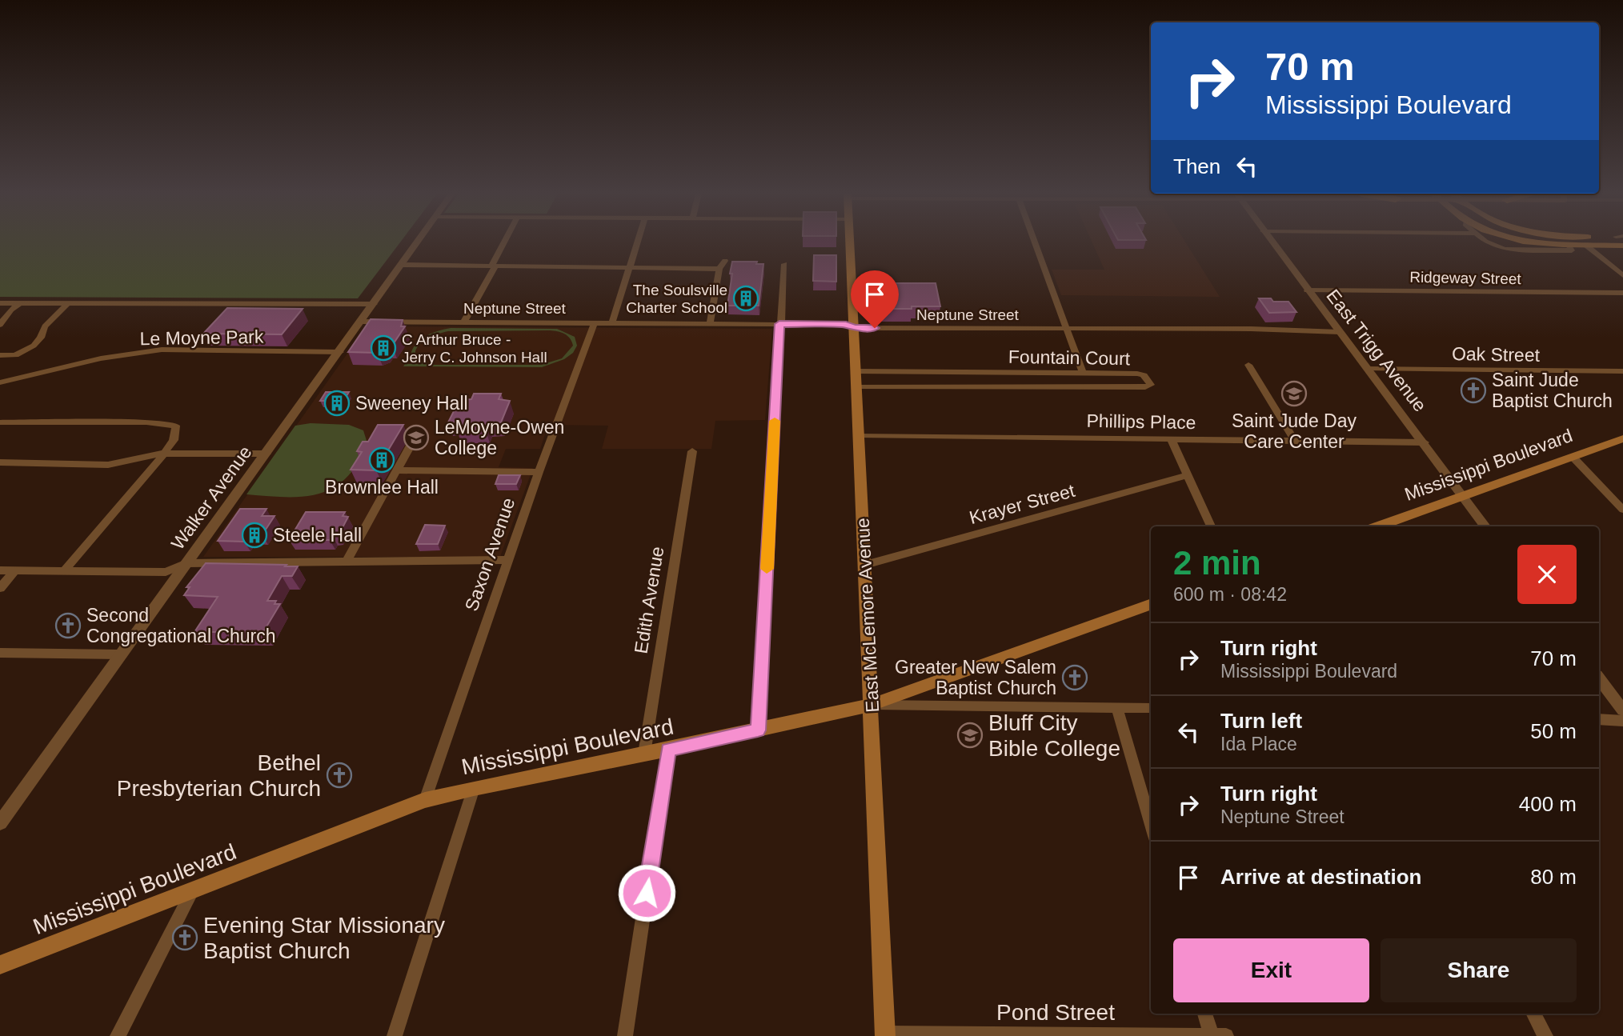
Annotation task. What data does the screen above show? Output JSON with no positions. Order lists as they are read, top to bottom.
{
  "streets": {
    "main road": ["Mississippi Boulevard", "East McLemore Avenue"],
    "street": [
      "Ridgeway Street",
      "Neptune Street",
      "Le Moyne Park",
      "East Trigg Avenue",
      "Oak Street",
      "Fountain Court",
      "Phillips Place",
      "Walker Avenue",
      "Krayer Street",
      "Saxon Avenue",
      "Edith Avenue",
      "Pond Street"
    ]
  },
  "crossings": [
    ["Ridgeway Street", "East Trigg Avenue"],
    ["Neptune Street", "East Trigg Avenue"],
    ["Neptune Street", "Walker Avenue"],
    ["Neptune Street", "Saxon Avenue"],
    ["Neptune Street", "East McLemore Avenue"],
    ["Le Moyne Park", "Walker Avenue"],
    ["East Trigg Avenue", "Oak Street"],
    ["East Trigg Avenue", "Phillips Place"],
    ["East Trigg Avenue", "Mississippi Boulevard"],
    ["Fountain Court", "East McLemore Avenue"],
    ["Phillips Place", "East McLemore Avenue"],
    ["Mississippi Boulevard", "Saxon Avenue"],
    ["Mississippi Boulevard", "Edith Avenue"],
    ["Mississippi Boulevard", "East McLemore Avenue"],
    ["Krayer Street", "East McLemore Avenue"],
    ["East McLemore Avenue", "Pond Street"]
  ],
  "places": {
    "building": [
      "The Soulsville Charter School",
      "C Arthur Bruce - Jerry C. Johnson Hall",
      "Sweeney Hall",
      "Brownlee Hall",
      "Steele Hall"
    ],
    "church": [
      "Saint Jude Baptist Church",
      "Second Congregational Church",
      "Greater New Salem Baptist Church",
      "Bethel Presbyterian Church",
      "Evening Star Missionary Baptist Church"
    ],
    "school or university": ["Saint Jude Day Care Center", "LeMoyne-Owen College", "Bluff City Bible College"]
  },
  "page": {
    "turn": ["70 m", "Mississippi Boulevard"],
    "then": "Then",
    "heading": ["2 min", "600 m · 08:42"],
    "list": [
      {
        "name": "Turn right",
        "note": "Mississippi Boulevard",
        "value": "70 m"
      },
      {
        "name": "Turn left",
        "note": "Ida Place",
        "value": "50 m"
      },
      {
        "name": "Turn right",
        "note": "Neptune Street",
        "value": "400 m"
      },
      {
        "name": "Arrive at destination",
        "value": "80 m"
      }
    ],
    "buttons": ["Exit", "Share"]
  }
}
